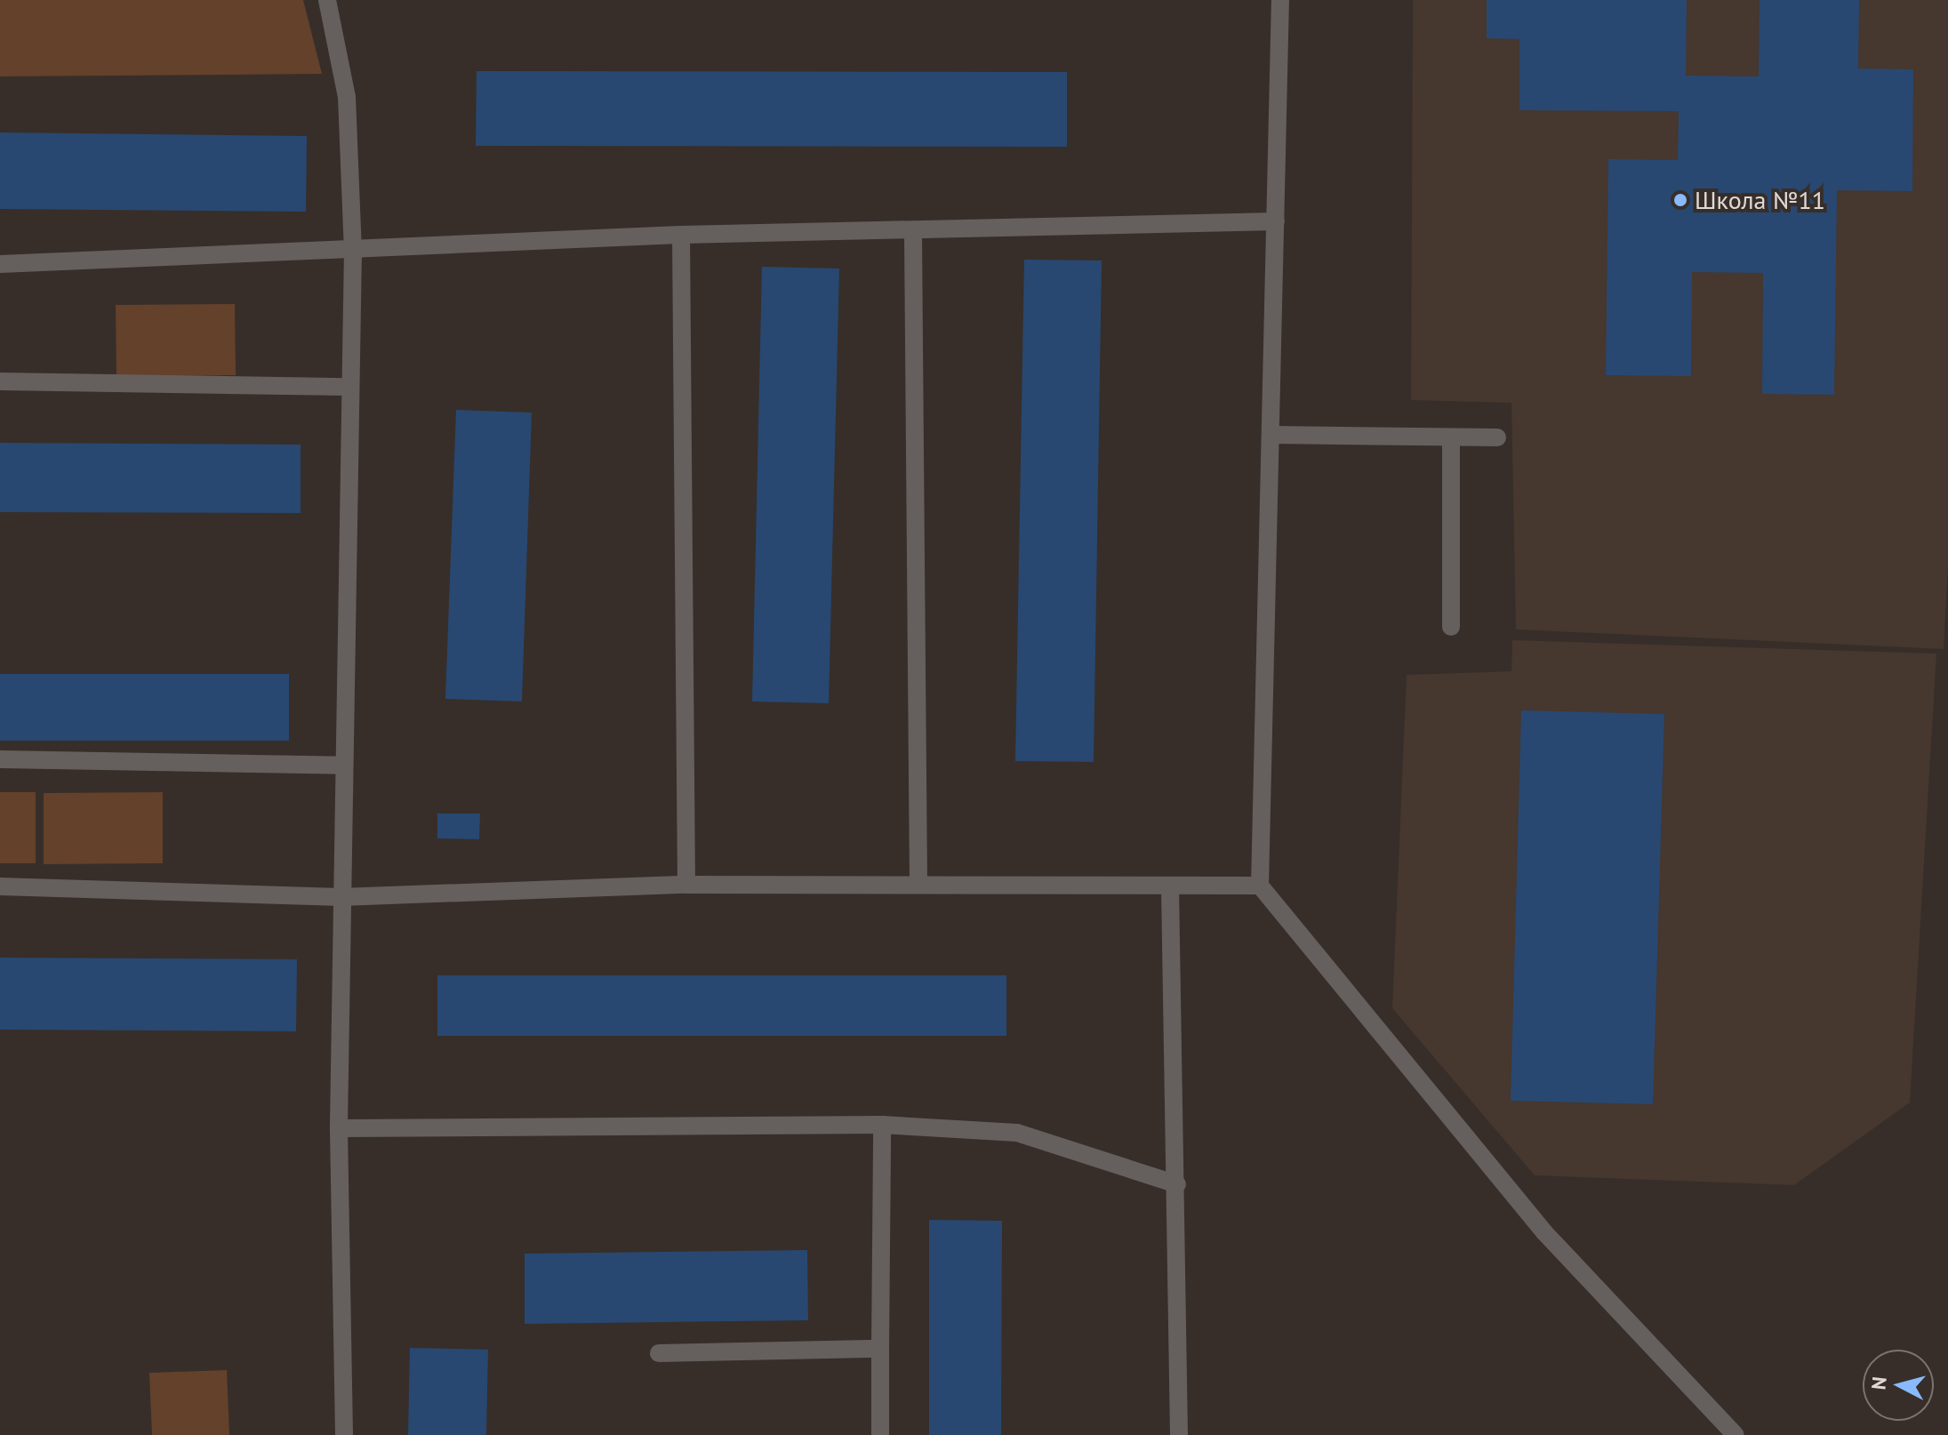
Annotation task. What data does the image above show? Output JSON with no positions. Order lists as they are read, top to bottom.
{
  "places": ["Школа №11"],
  "north": "left"
}
